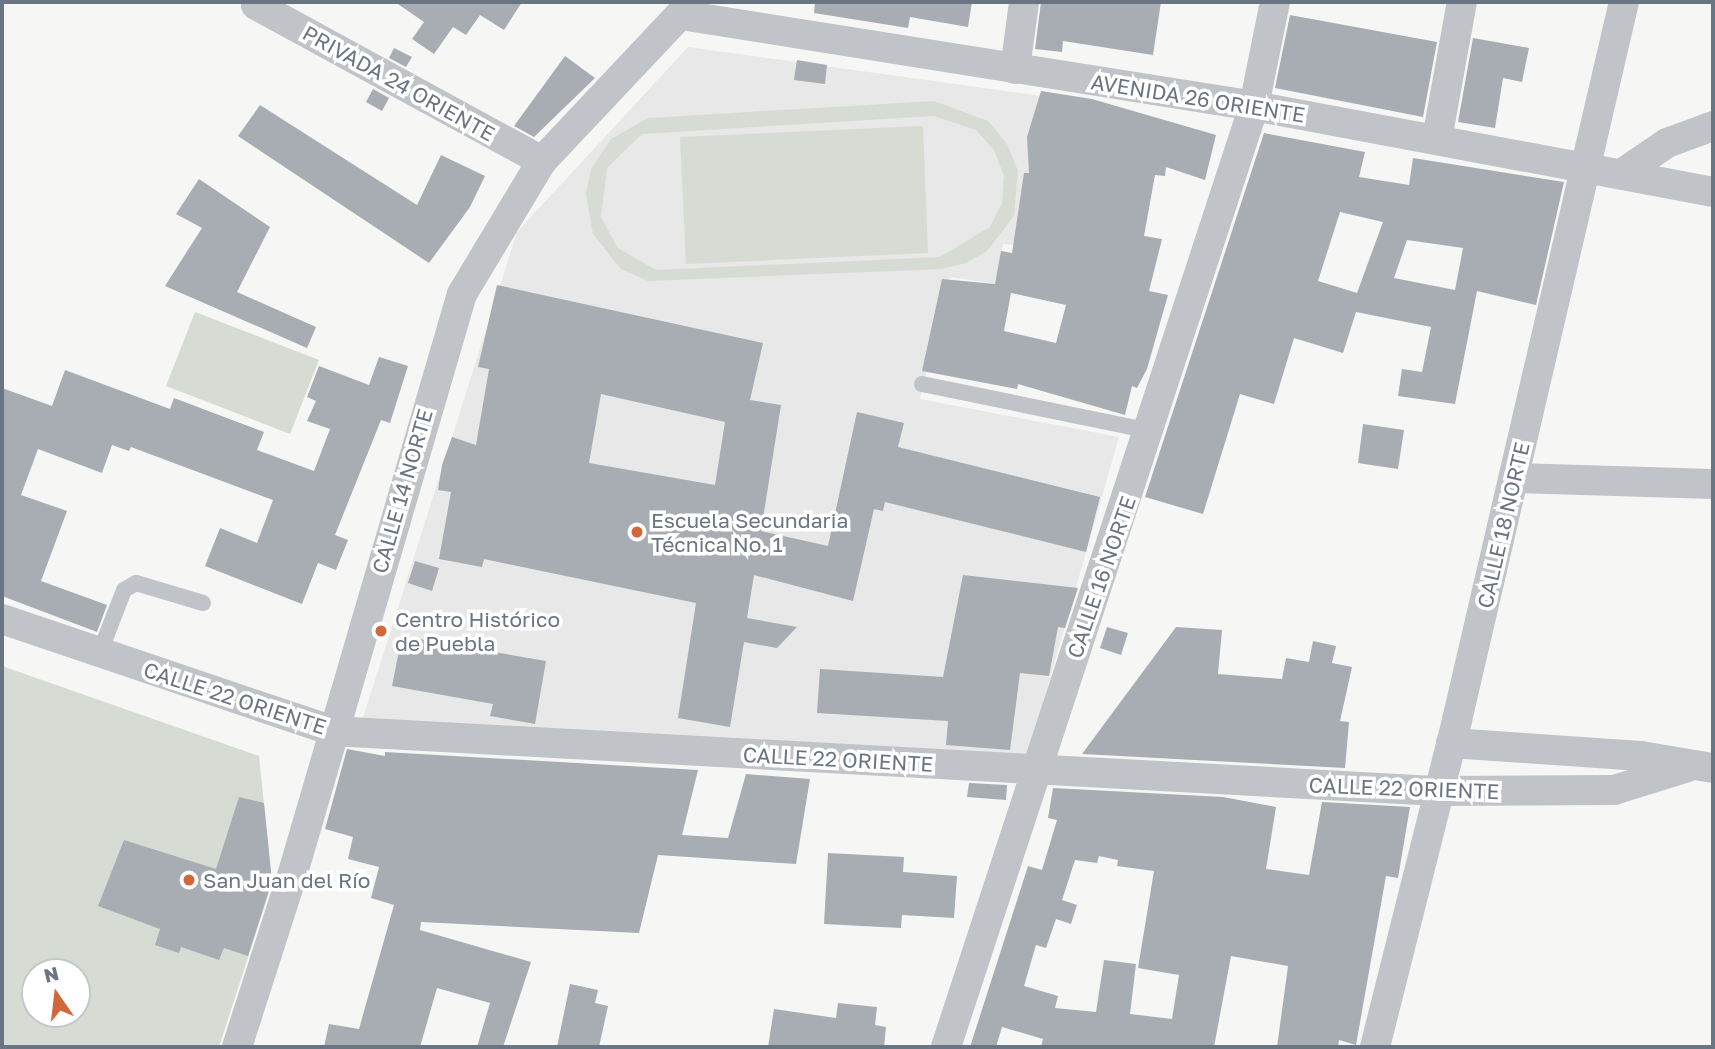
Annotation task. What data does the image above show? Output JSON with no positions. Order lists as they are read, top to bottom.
{
  "streets": {
    "street": [
      "PRIVADA 24 ORIENTE",
      "AVENIDA 26 ORIENTE",
      "CALLE 14 NORTE",
      "CALLE 18 NORTE",
      "CALLE 16 NORTE",
      "CALLE 22 ORIENTE"
    ]
  },
  "crossings": [
    ["PRIVADA 24 ORIENTE", "CALLE 14 NORTE"],
    ["AVENIDA 26 ORIENTE", "CALLE 14 NORTE"],
    ["AVENIDA 26 ORIENTE", "CALLE 18 NORTE"],
    ["AVENIDA 26 ORIENTE", "CALLE 16 NORTE"],
    ["CALLE 14 NORTE", "CALLE 22 ORIENTE"],
    ["CALLE 18 NORTE", "CALLE 22 ORIENTE"],
    ["CALLE 16 NORTE", "CALLE 22 ORIENTE"]
  ],
  "places": ["Escuela Secundaria Técnica No. 1", "Centro Histórico de Puebla", "San Juan del Río"],
  "north": "top"
}
